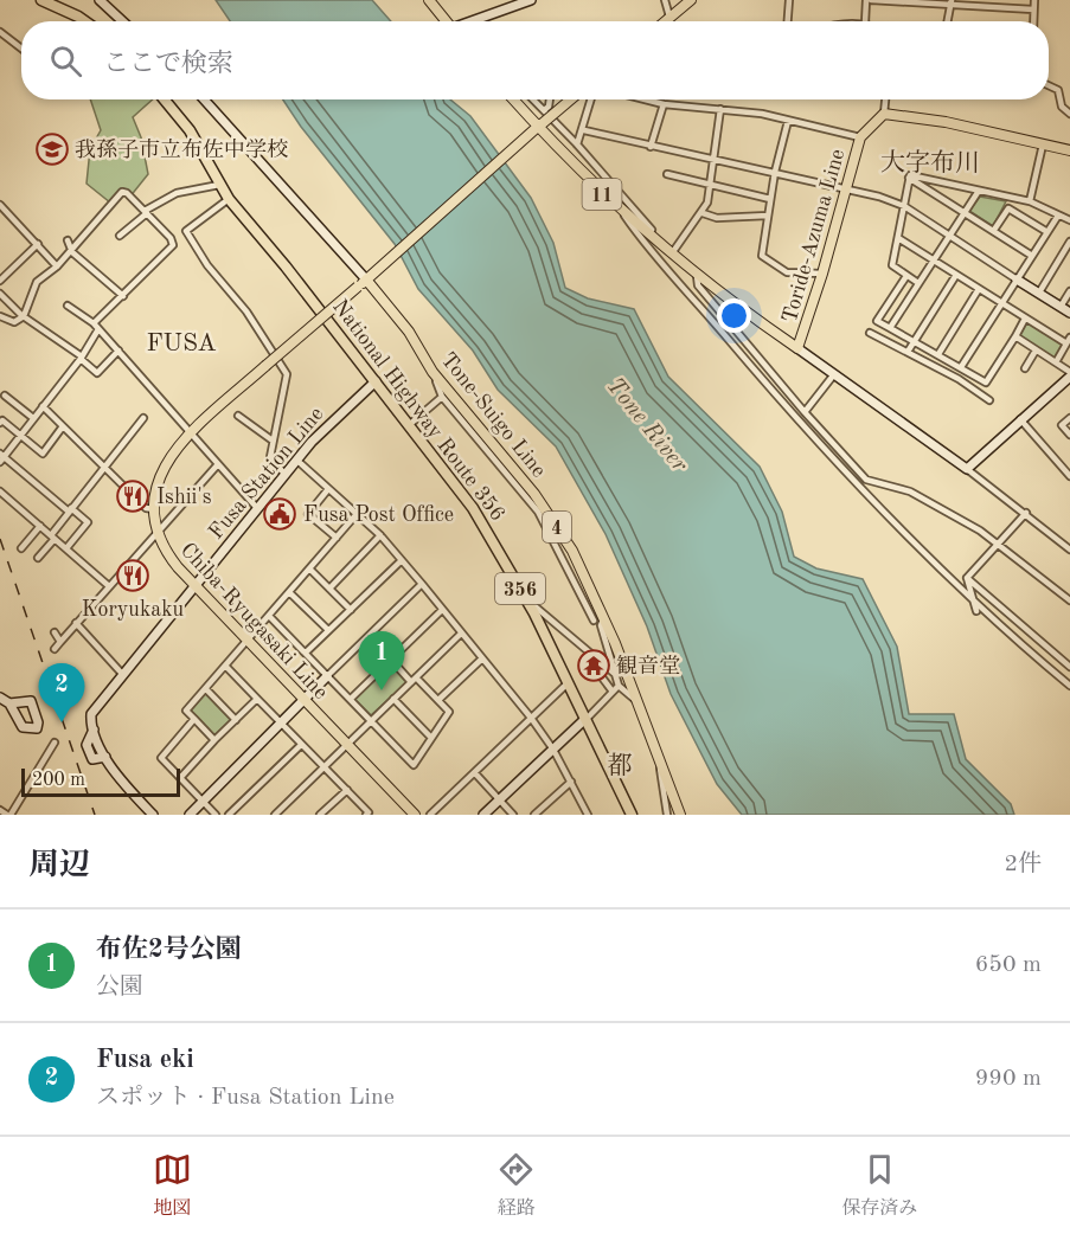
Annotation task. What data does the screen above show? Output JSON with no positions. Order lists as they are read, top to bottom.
{
  "streets": {
    "highway": ["National Highway Route 356", "356"],
    "main road": [
      "11",
      "Toride-Azuma Line",
      "Tone-Suigo Line",
      "4",
      "Chiba-Ryugasaki Line"
    ],
    "street": ["Fusa Station Line"]
  },
  "crossings": [
    ["Toride-Azuma Line", "Chiba-Ryugasaki Line"],
    ["National Highway Route 356", "Fusa Station Line"],
    ["Tone-Suigo Line", "Chiba-Ryugasaki Line"],
    ["Fusa Station Line", "Chiba-Ryugasaki Line"]
  ],
  "districts": ["大字布川", "FUSA", "都"],
  "water": ["Tone River"],
  "places": {
    "school or university": ["我孫子市立布佐中学校"],
    "restaurant": ["Ishii's", "Koryukaku"],
    "public building": ["Fusa Post Office"],
    "temple": ["観音堂"]
  },
  "scale_bar": "200 m",
  "page": {
    "search": "ここで検索",
    "pins": ["1", "2"],
    "scale": "200 m",
    "heading": ["周辺", "2件"],
    "list": [
      {
        "mark": "1",
        "name": "布佐2号公園",
        "note": "公園",
        "value": "650 m"
      },
      {
        "mark": "2",
        "name": "Fusa eki",
        "note": "スポット · Fusa Station Line",
        "value": "990 m"
      }
    ],
    "nav": ["地図", "経路", "保存済み"]
  }
}
